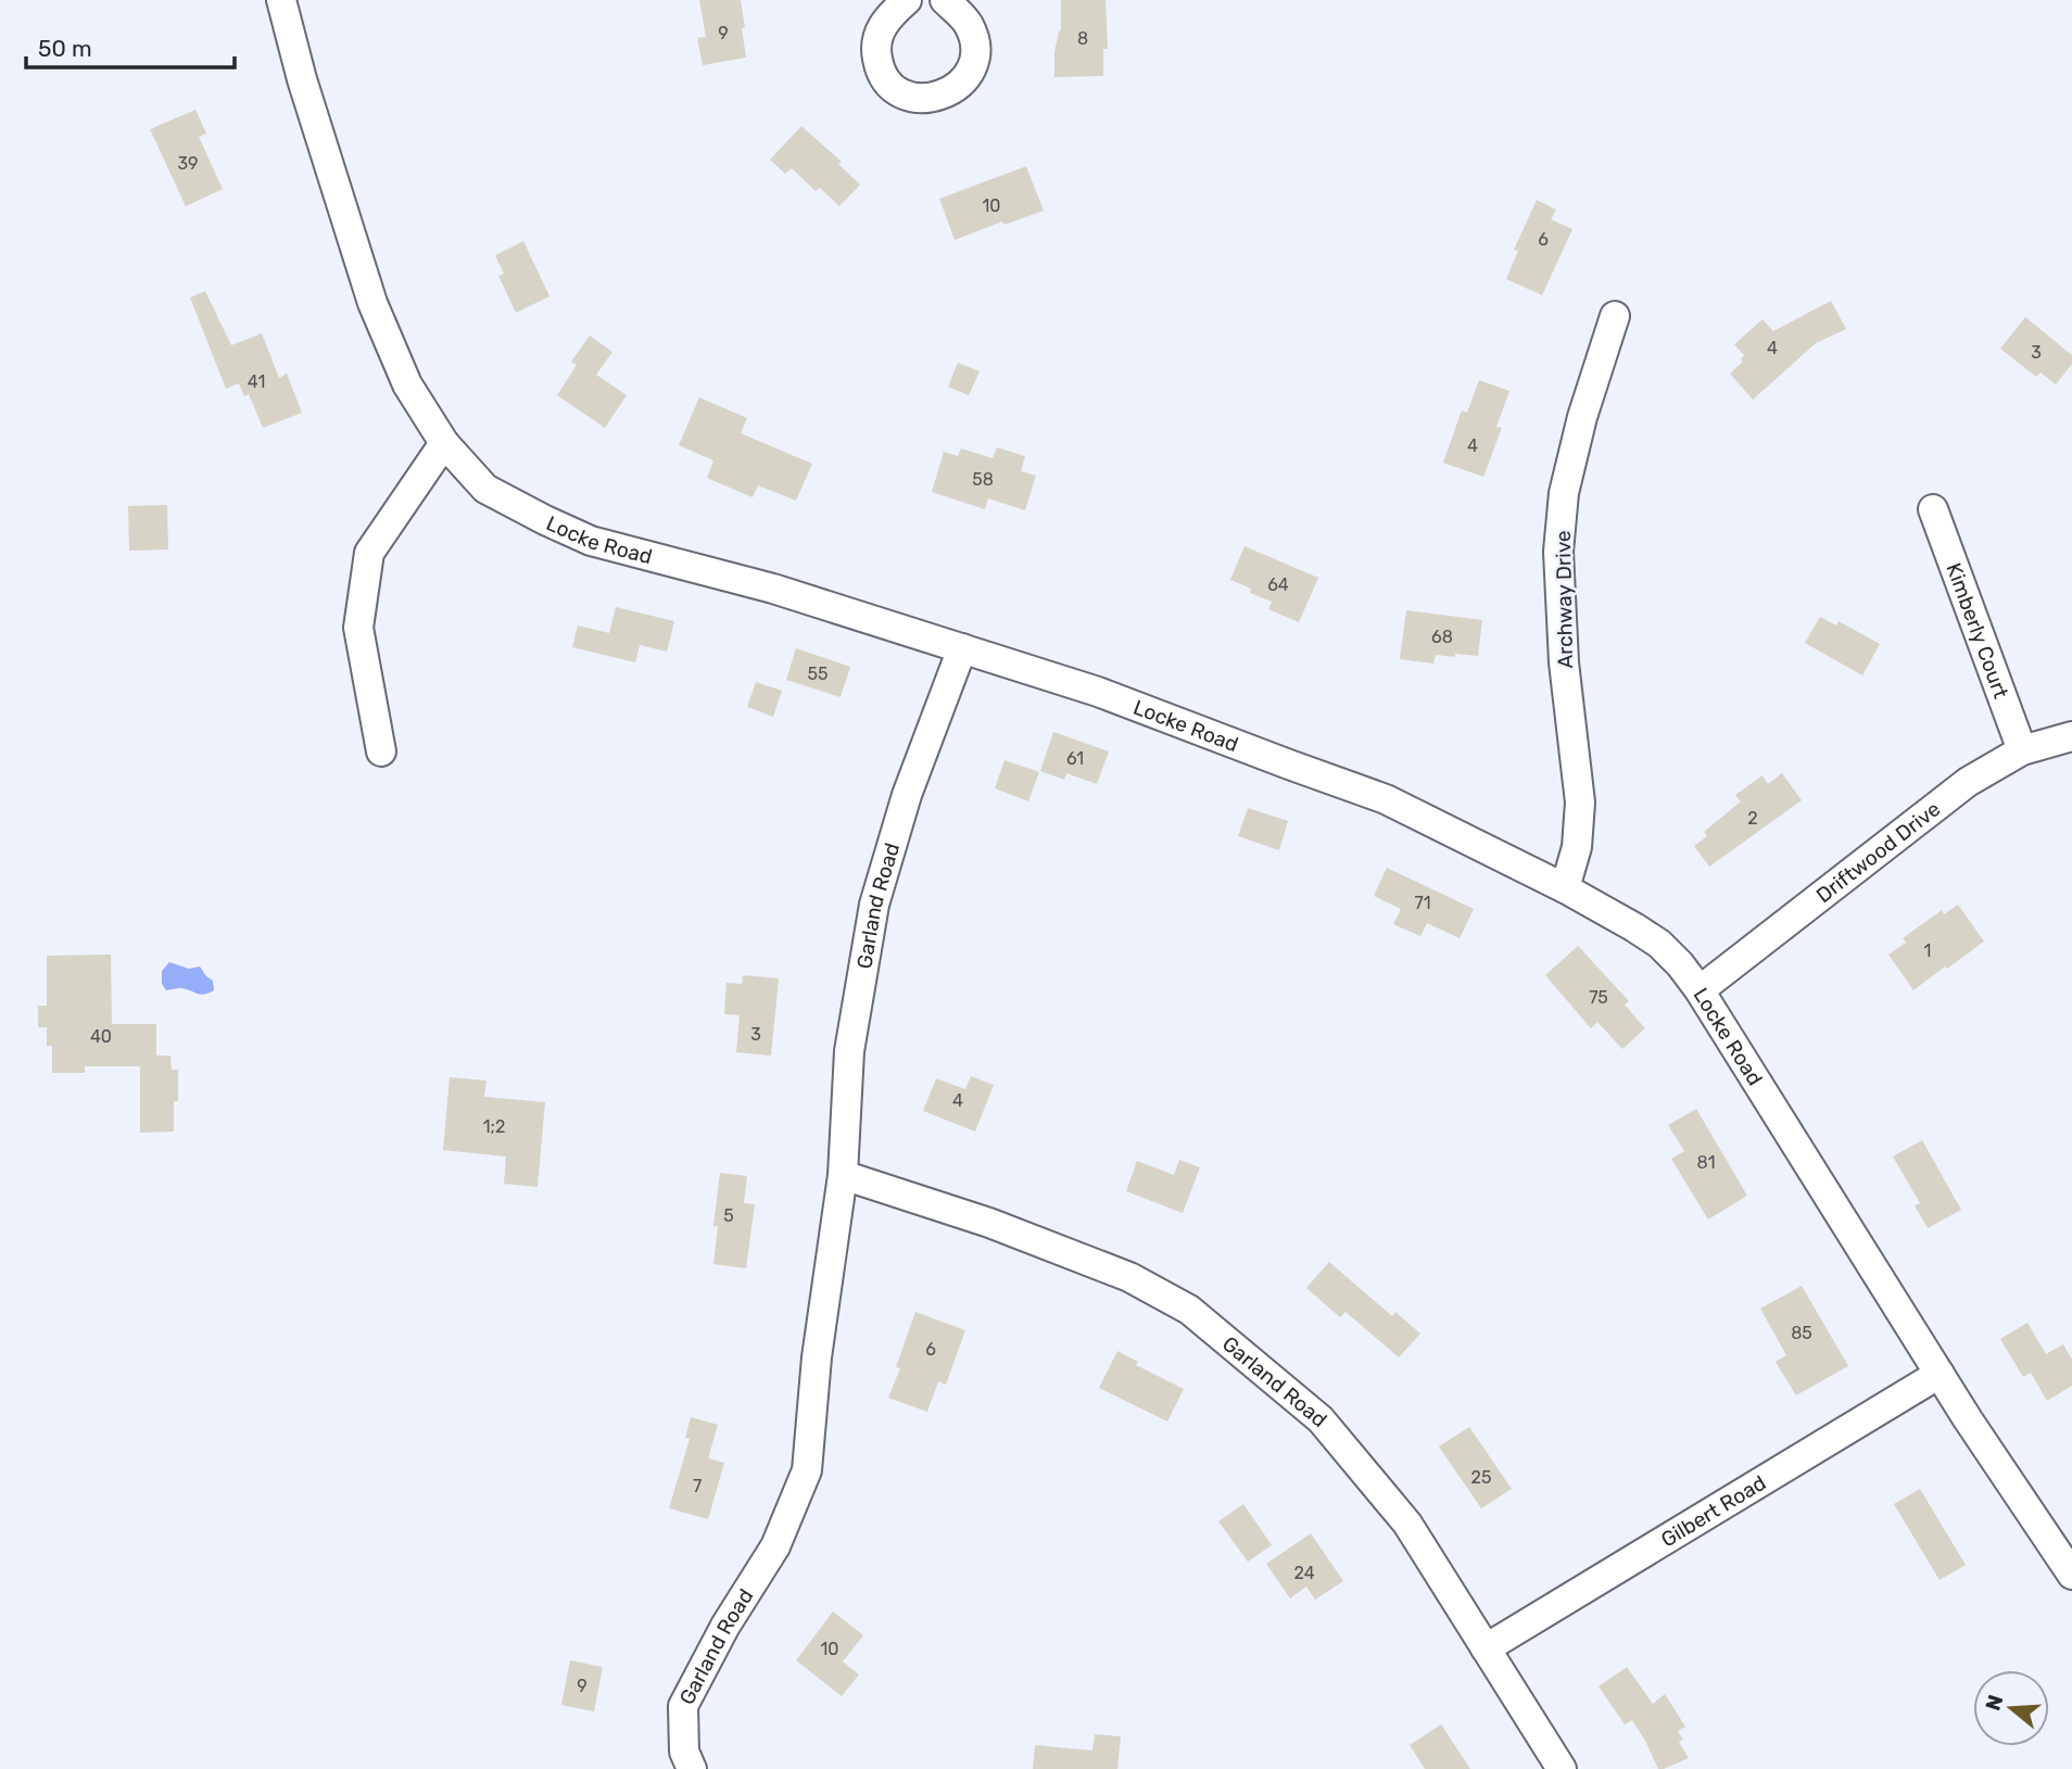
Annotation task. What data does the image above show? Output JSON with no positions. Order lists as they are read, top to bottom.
{
  "streets": {
    "street": [
      "Locke Road",
      "Archway Drive",
      "Kimberly Court",
      "Driftwood Drive",
      "Garland Road",
      "Gilbert Road"
    ]
  },
  "crossings": [
    ["Locke Road", "Archway Drive"],
    ["Locke Road", "Driftwood Drive"],
    ["Locke Road", "Garland Road"],
    ["Locke Road", "Gilbert Road"],
    ["Kimberly Court", "Driftwood Drive"],
    ["Garland Road", "Gilbert Road"]
  ],
  "house_numbers": [
    "9",
    "8",
    "39",
    "10",
    "6",
    "4",
    "3",
    "41",
    "4",
    "58",
    "64",
    "68",
    "55",
    "61",
    "2",
    "71",
    "1",
    "75",
    "3",
    "40",
    "4",
    "1;2",
    "81",
    "5",
    "85",
    "6",
    "25",
    "7",
    "24",
    "10",
    "9"
  ],
  "scale_bar": "50 m",
  "north": "left"
}
